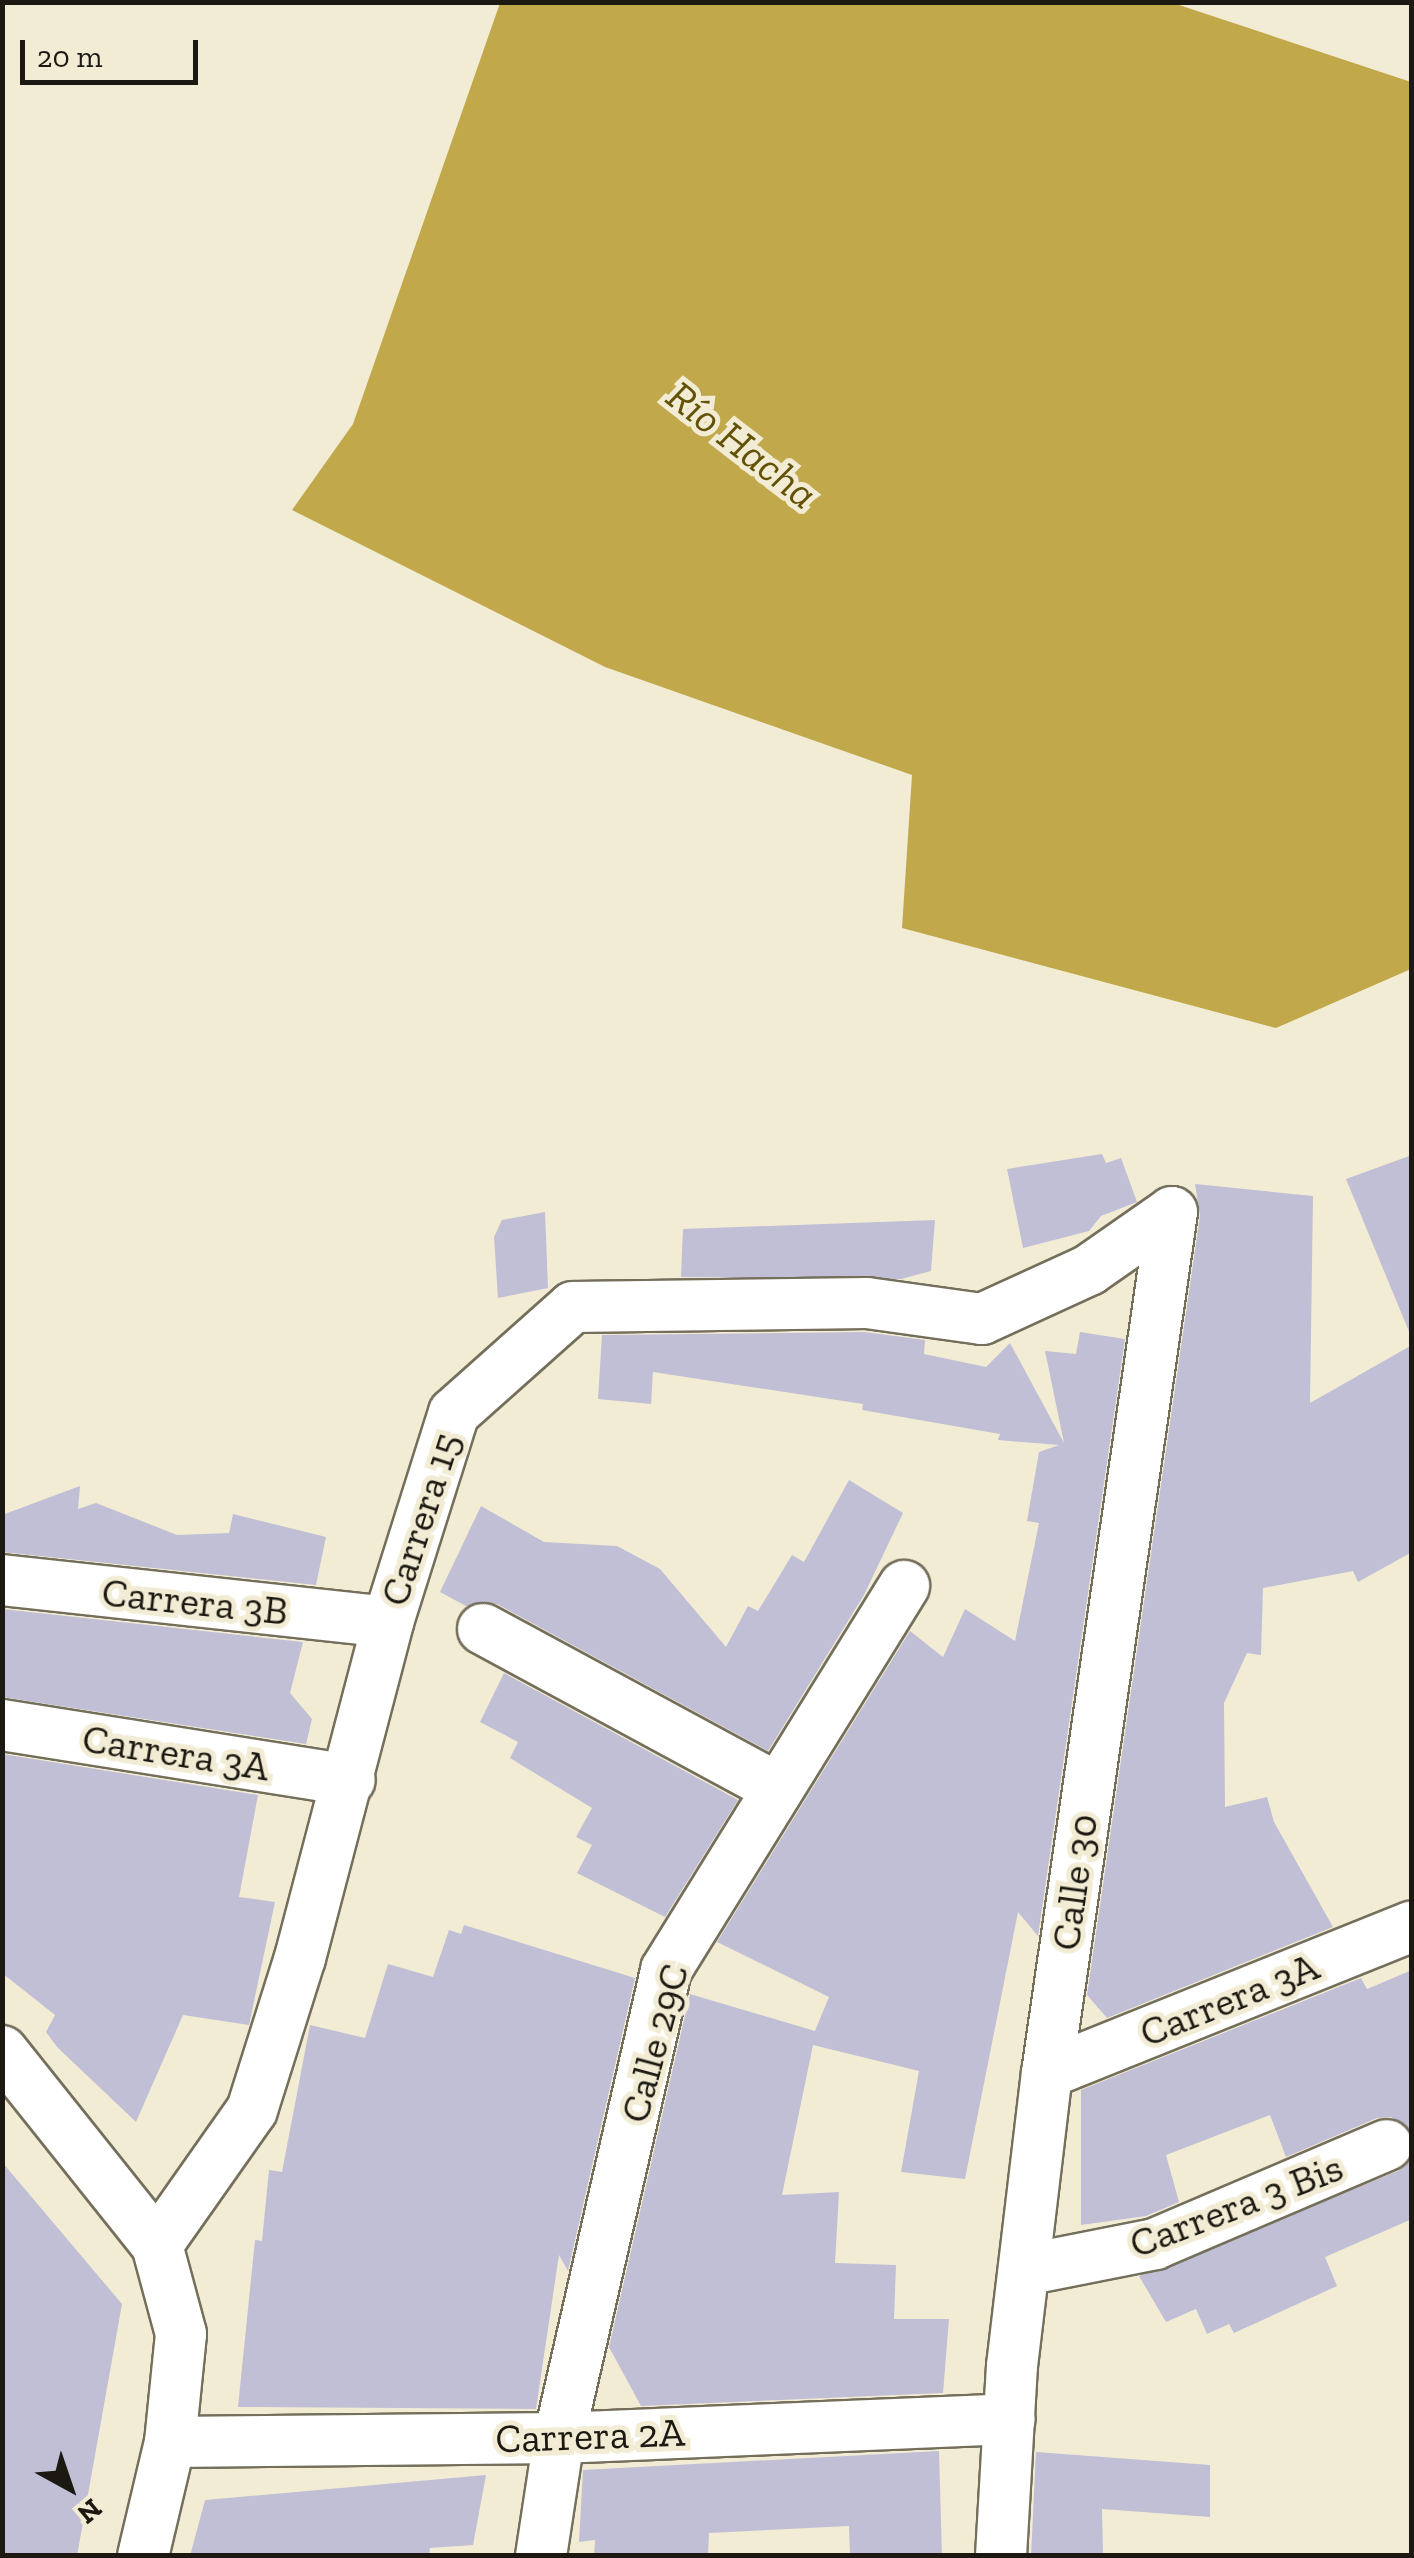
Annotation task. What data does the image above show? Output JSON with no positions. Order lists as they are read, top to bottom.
{
  "streets": {
    "street": [
      "Carrera 15",
      "Carrera 3B",
      "Carrera 3A",
      "Calle 30",
      "Calle 29C",
      "Carrera 3 Bis",
      "Carrera 2A"
    ]
  },
  "crossings": [
    ["Carrera 15", "Carrera 3B"],
    ["Carrera 15", "Carrera 3A"],
    ["Carrera 15", "Calle 30"],
    ["Carrera 3A", "Calle 30"],
    ["Calle 30", "Carrera 3 Bis"],
    ["Calle 30", "Carrera 2A"],
    ["Calle 29C", "Carrera 2A"]
  ],
  "water": ["Río Hacha"],
  "scale_bar": "20 m",
  "north": "bottom right"
}
